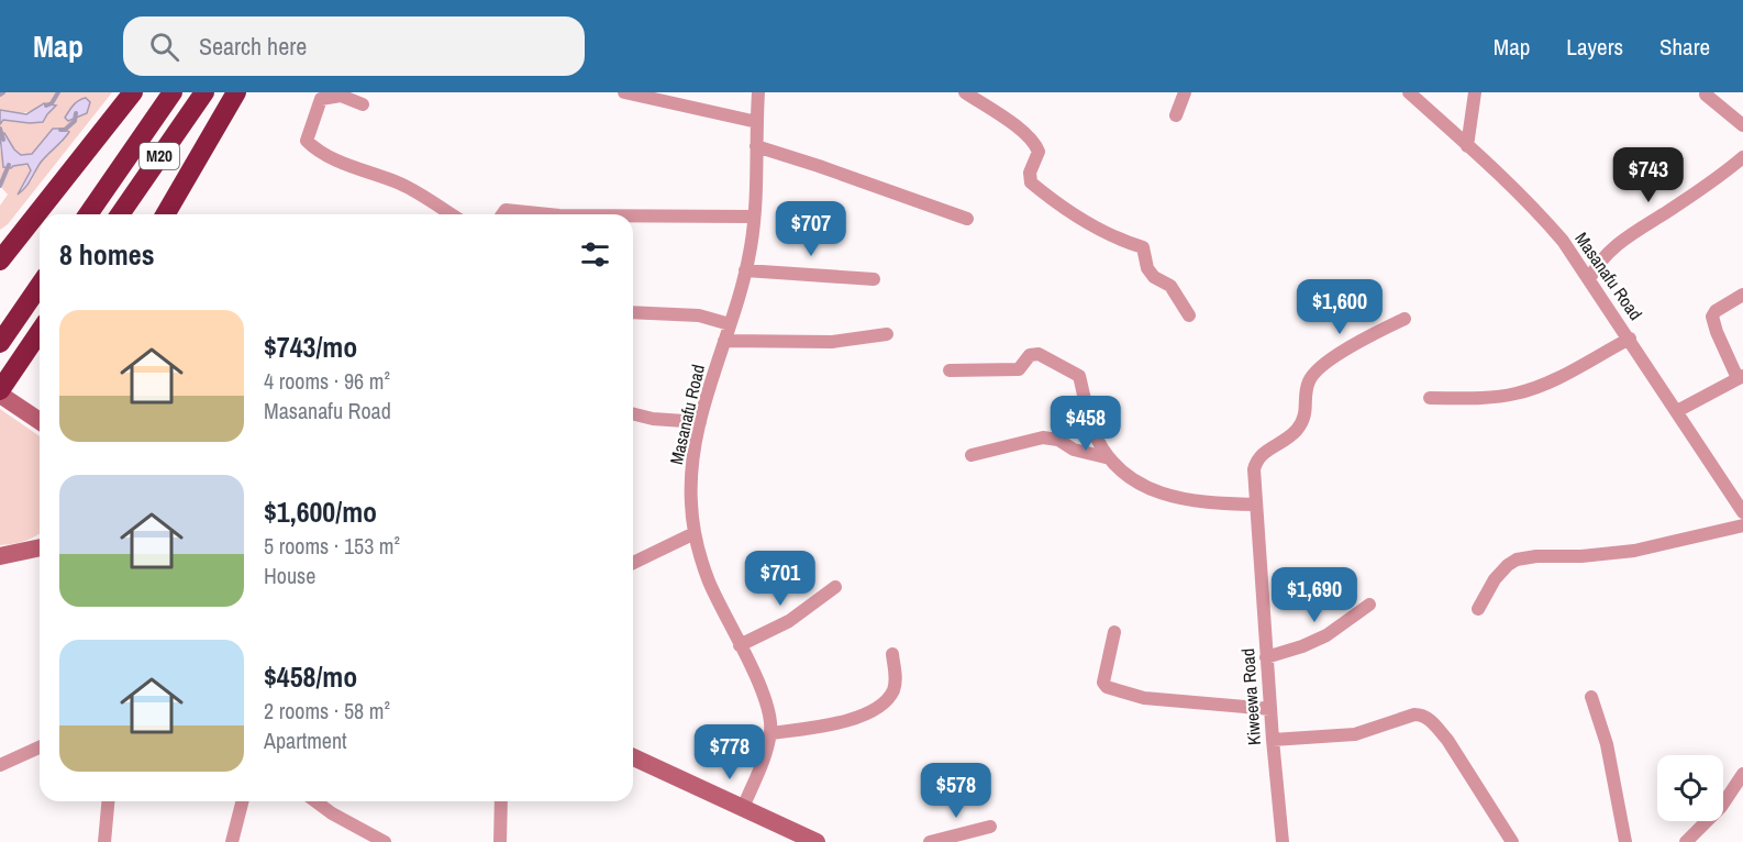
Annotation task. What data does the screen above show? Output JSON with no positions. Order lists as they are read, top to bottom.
{
  "streets": {
    "highway": ["M20"],
    "street": ["Masanafu Road", "Kiweewa Road"]
  },
  "page": {
    "header": "Map",
    "search": "Search here",
    "nav": ["Map", "Layers", "Share"],
    "price": [
      "$743",
      "$707",
      "$1,600",
      "$458",
      "$701",
      "$1,690",
      "$778",
      "$578"
    ],
    "heading": "8 homes",
    "list": [
      {
        "name": "$743/mo",
        "note": "4 rooms · 96 m² · Masanafu Road"
      },
      {
        "name": "$1,600/mo",
        "note": "5 rooms · 153 m² · House"
      },
      {
        "name": "$458/mo",
        "note": "2 rooms · 58 m² · Apartment"
      }
    ]
  }
}
